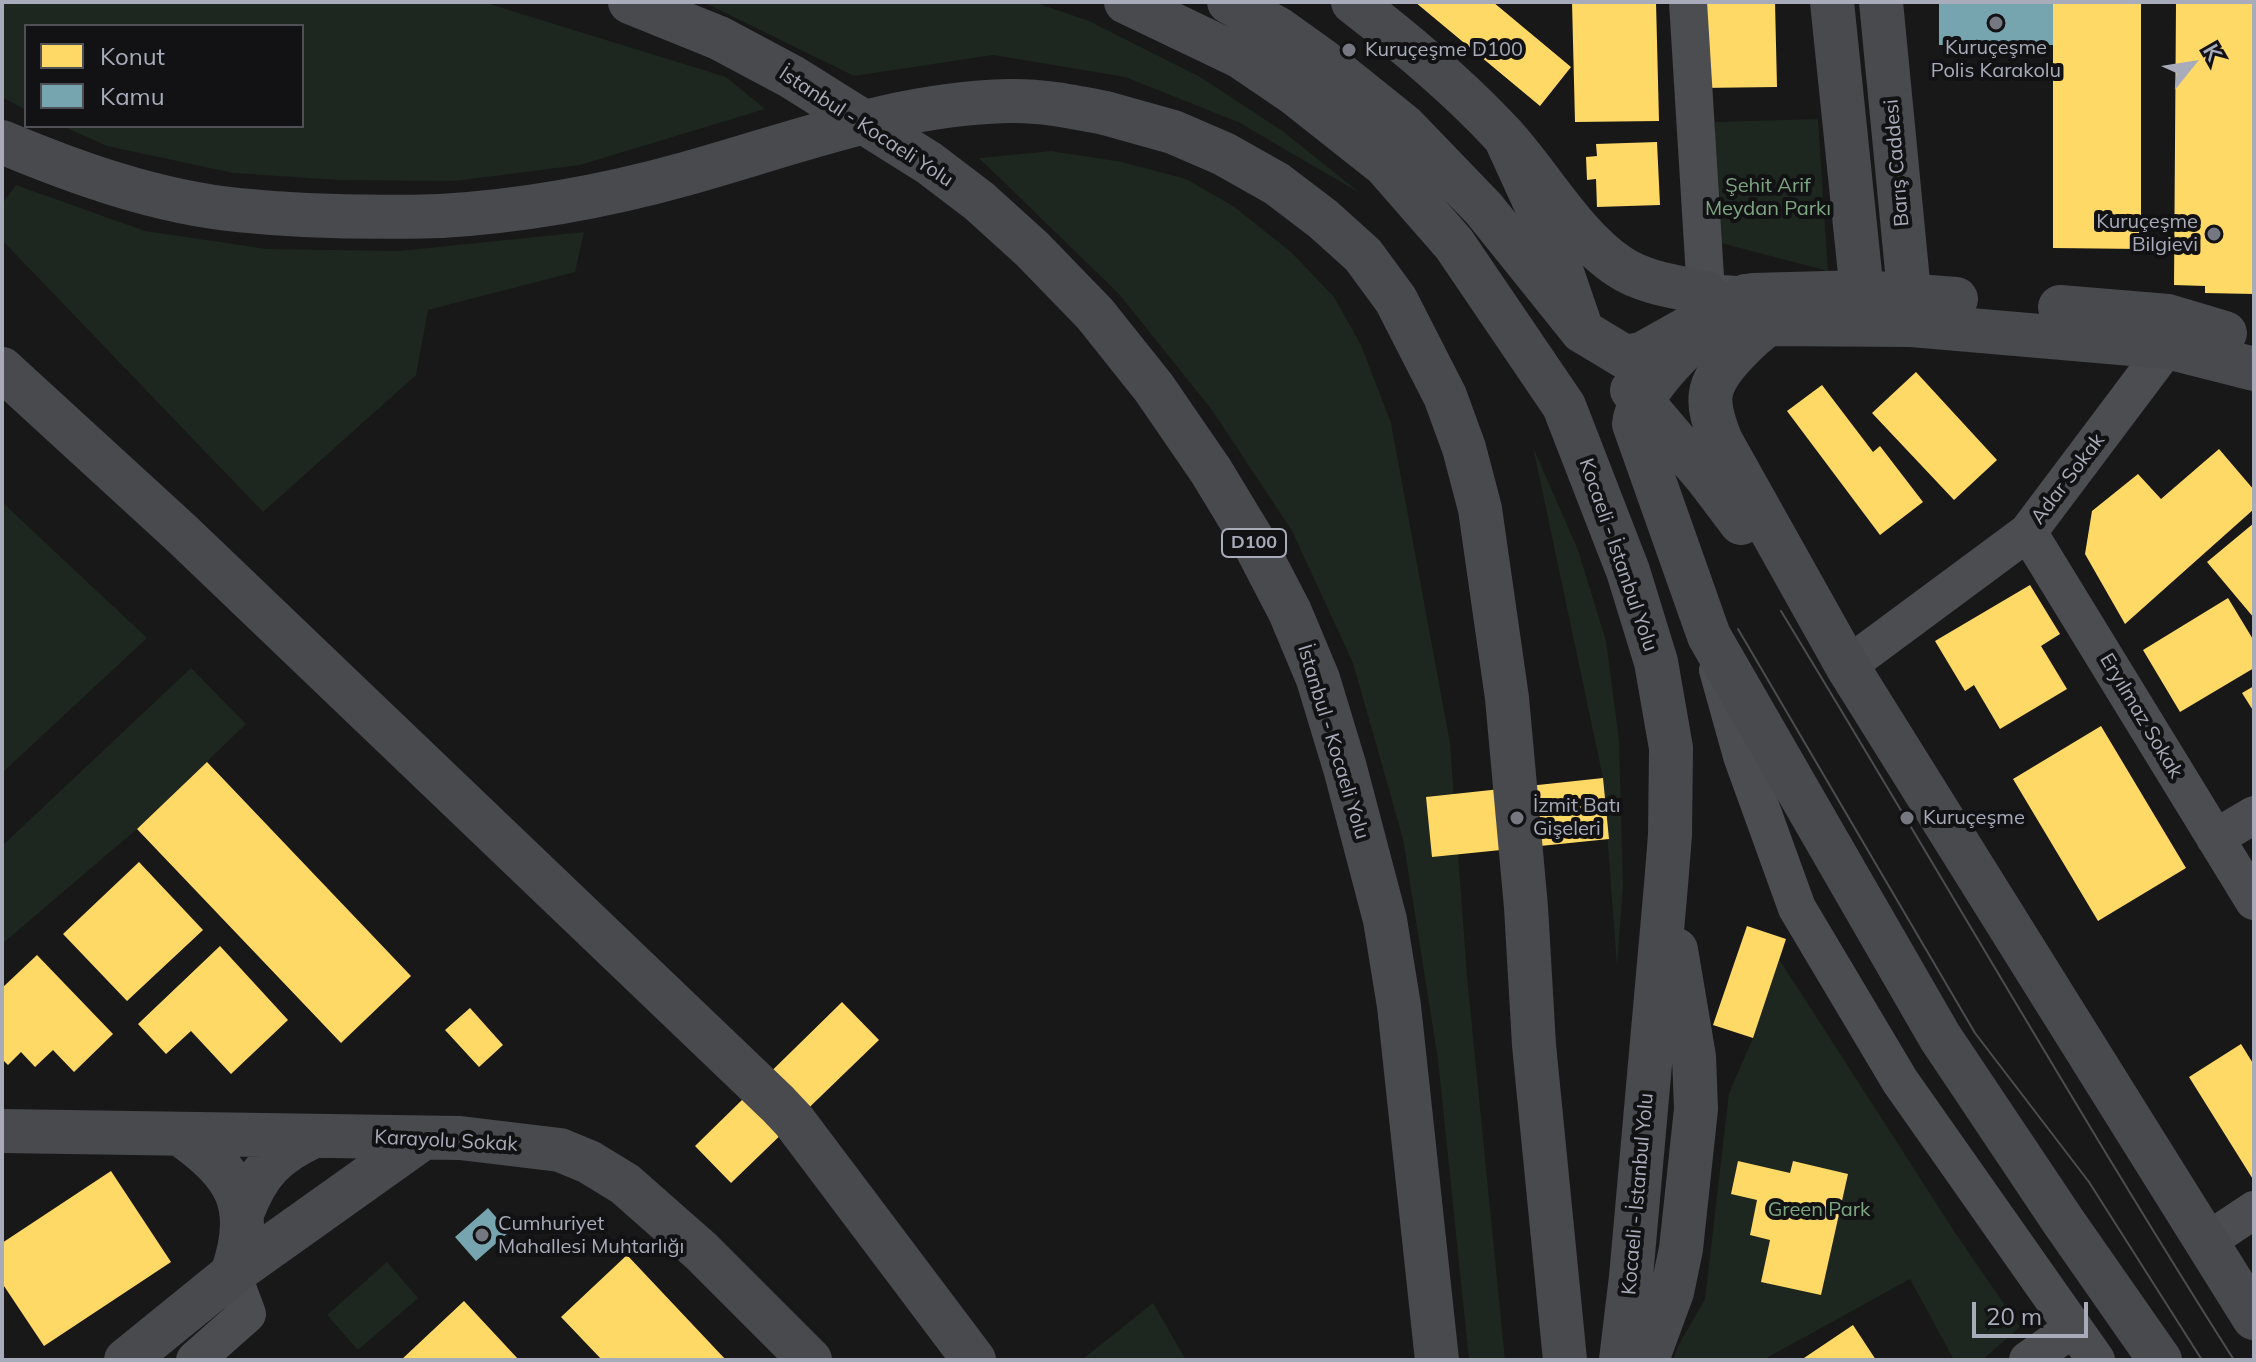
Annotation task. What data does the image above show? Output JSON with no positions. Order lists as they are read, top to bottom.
{
  "streets": {
    "highway": ["İstanbul - Kocaeli Yolu", "D100", "Kocaeli - İstanbul Yolu"],
    "main road": ["Barış Caddesi", "Karayolu Sokak"],
    "street": ["Adar Sokak", "Eryılmaz Sokak"]
  },
  "crossings": [
    ["Adar Sokak", "Eryılmaz Sokak"]
  ],
  "parks": ["Şehit Arif Meydan Parkı", "Green Park"],
  "places": [
    "Kuruçeşme Polis Karakolu",
    "Kuruçeşme D100",
    "Kuruçeşme Bilgievi",
    "İzmit Batı Gişeleri",
    "Kuruçeşme",
    "Cumhuriyet Mahallesi Muhtarlığı"
  ],
  "legend": ["Konut", "Kamu"],
  "scale_bar": "20 m",
  "north": "top right"
}
